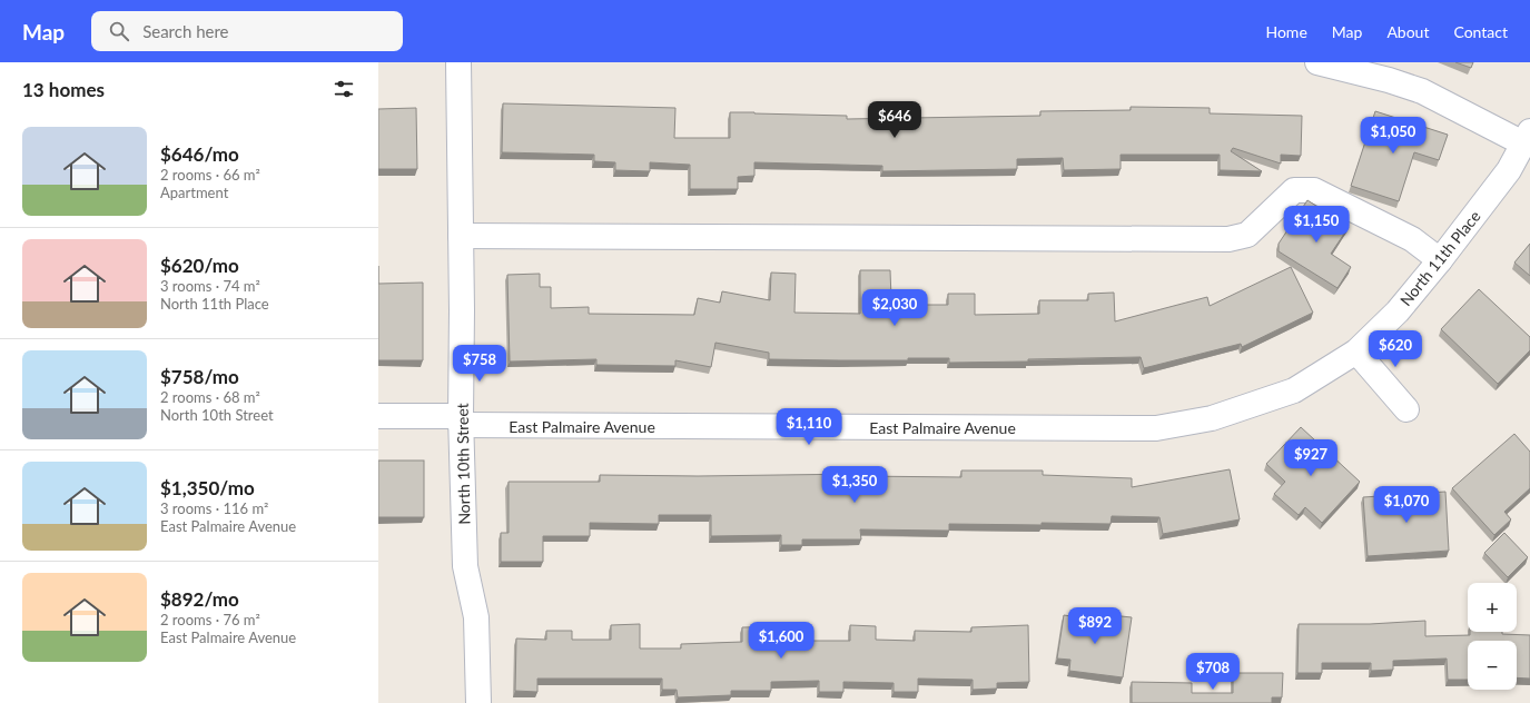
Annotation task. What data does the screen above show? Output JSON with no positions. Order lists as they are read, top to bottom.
{
  "streets": {
    "street": ["North 11th Place", "East Palmaire Avenue", "North 10th Street"]
  },
  "crossings": [
    ["North 11th Place", "East Palmaire Avenue"],
    ["East Palmaire Avenue", "North 10th Street"]
  ],
  "page": {
    "header": "Map",
    "search": "Search here",
    "nav": [
      "Home",
      "Map",
      "About",
      "Contact"
    ],
    "heading": "13 homes",
    "price": [
      "$646",
      "$1,050",
      "$1,150",
      "$2,030",
      "$620",
      "$758",
      "$1,110",
      "$927",
      "$1,350",
      "$1,070",
      "$892",
      "$1,600",
      "$708"
    ],
    "list": [
      {
        "name": "$646/mo",
        "note": "2 rooms · 66 m² · Apartment"
      },
      {
        "name": "$620/mo",
        "note": "3 rooms · 74 m² · North 11th Place"
      },
      {
        "name": "$758/mo",
        "note": "2 rooms · 68 m² · North 10th Street"
      },
      {
        "name": "$1,350/mo",
        "note": "3 rooms · 116 m² · East Palmaire Avenue"
      },
      {
        "name": "$892/mo",
        "note": "2 rooms · 76 m² · East Palmaire Avenue"
      }
    ],
    "map_buttons": ["+", "−"]
  }
}
